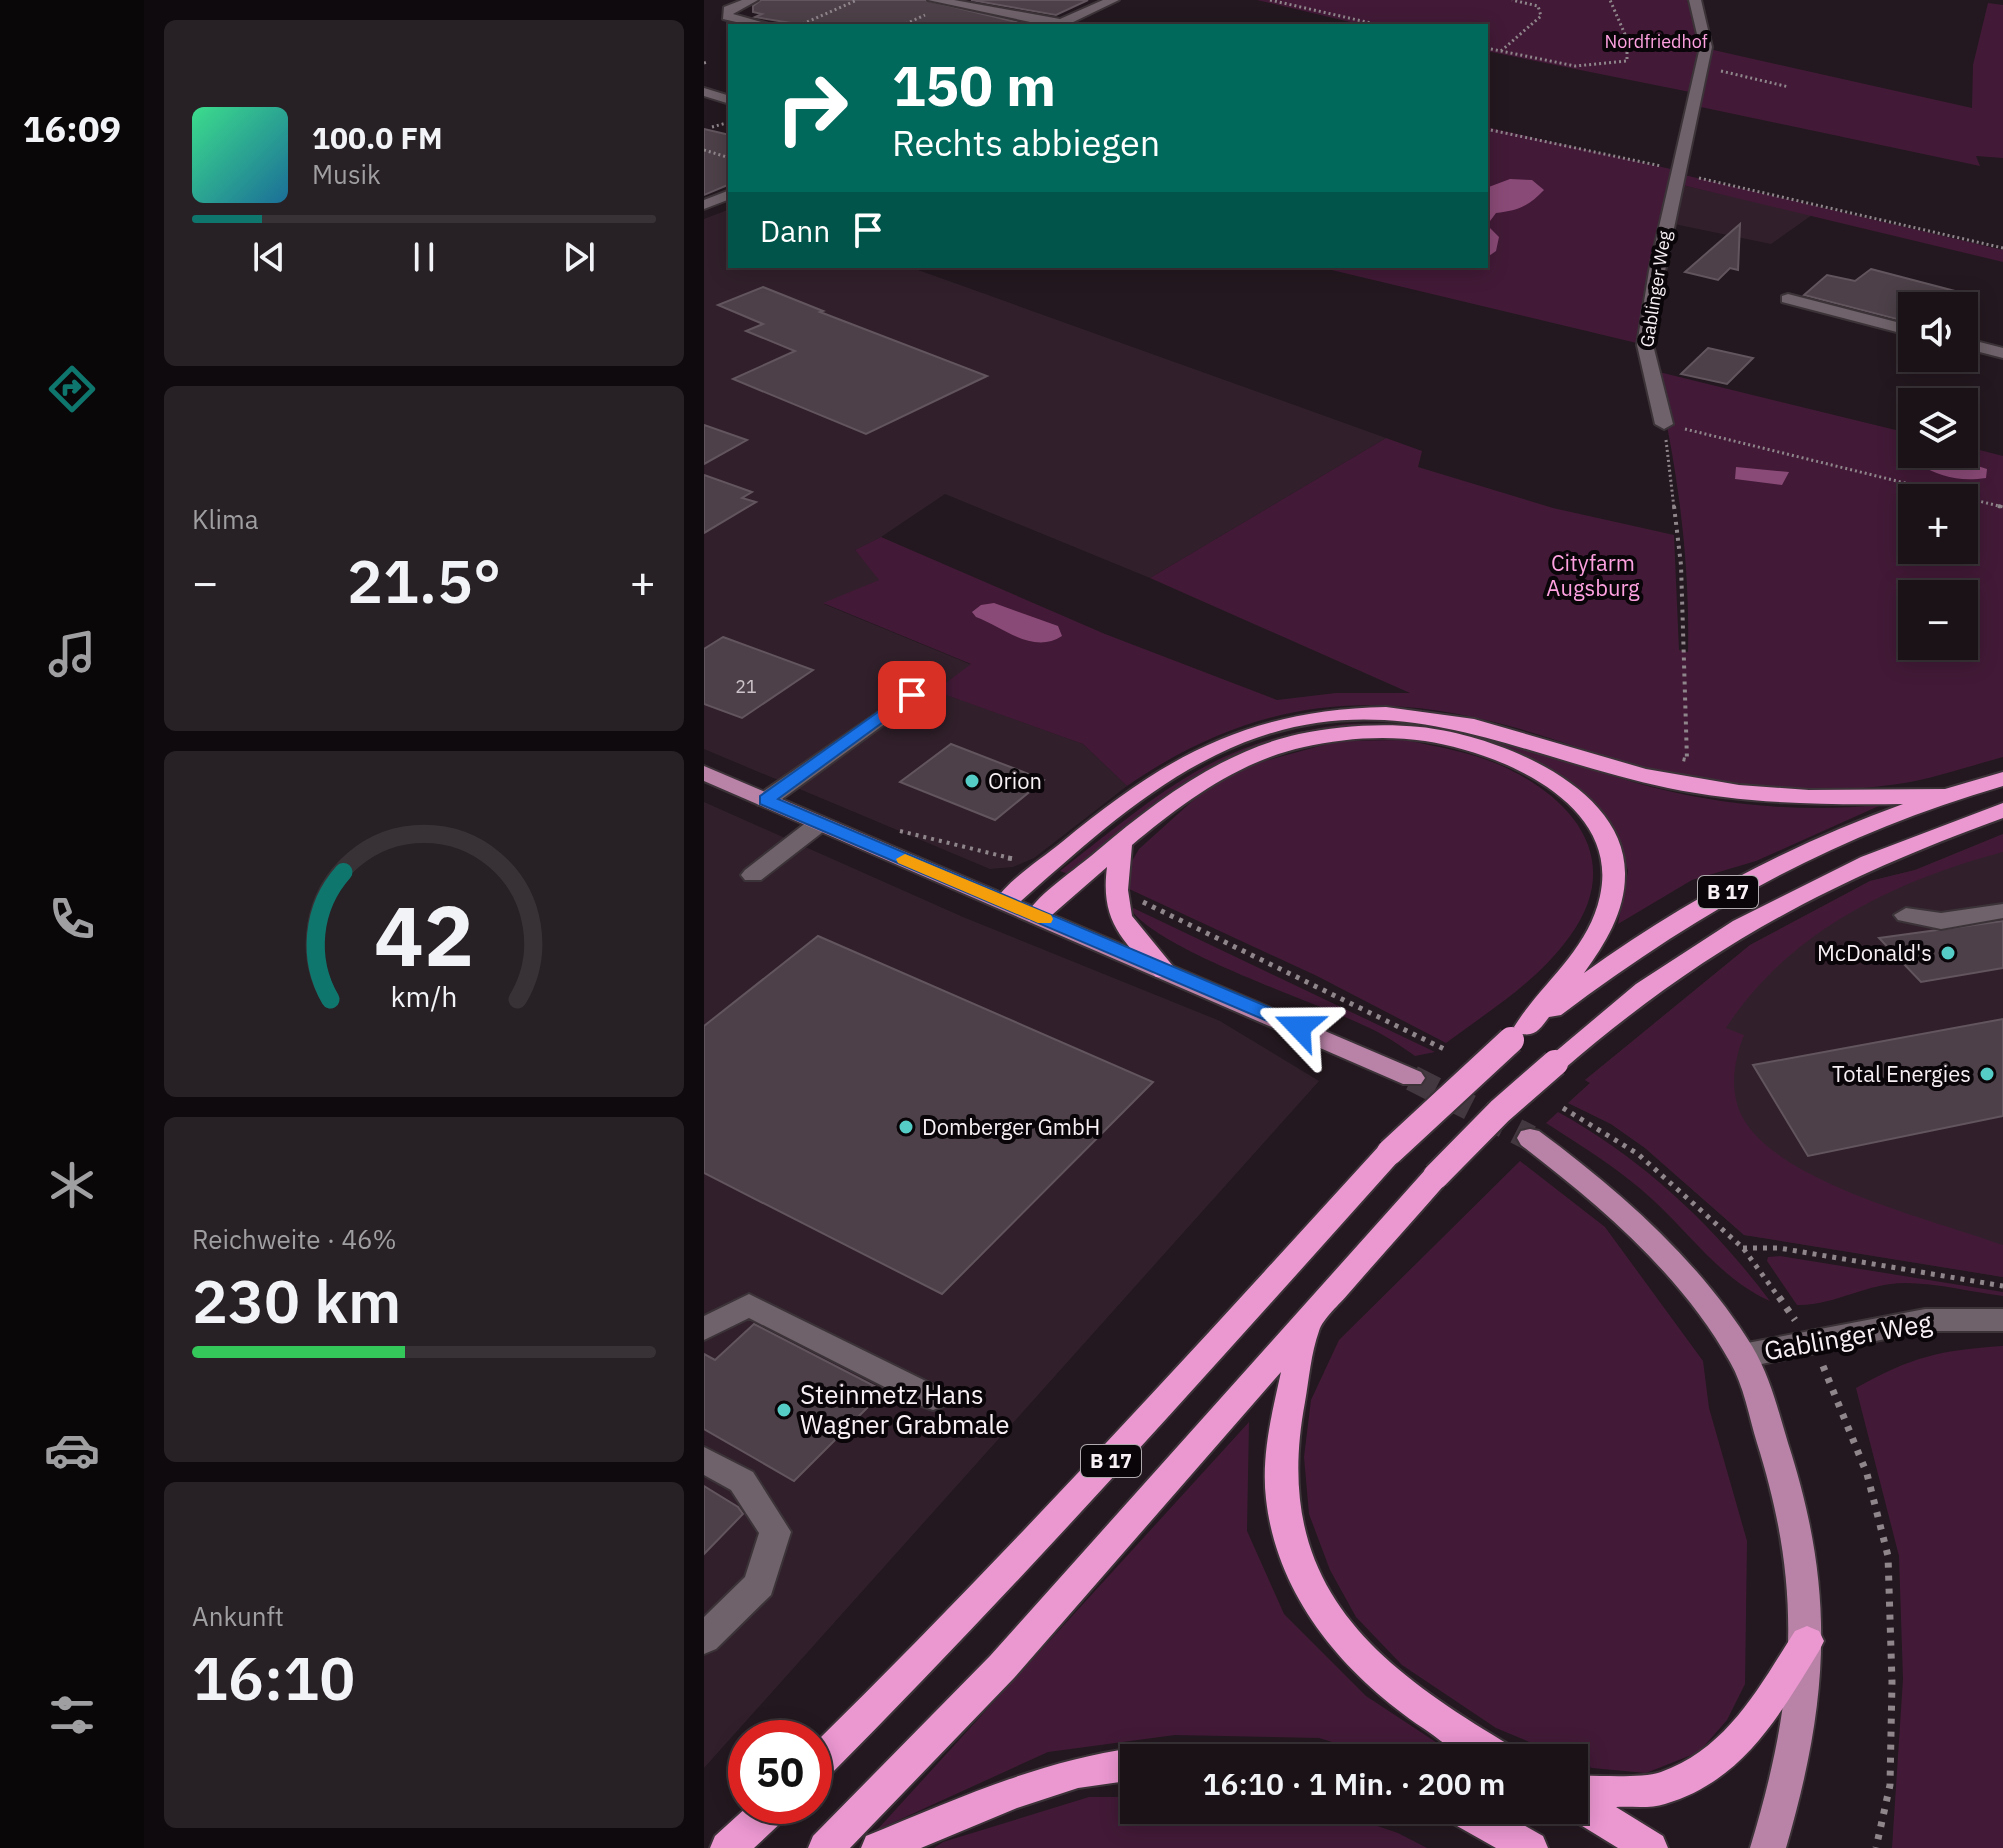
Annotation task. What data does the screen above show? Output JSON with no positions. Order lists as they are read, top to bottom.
{
  "streets": {
    "highway": ["B 17"],
    "street": ["Gablinger Weg"]
  },
  "parks": ["Nordfriedhof", "Cityfarm Augsburg"],
  "places": [
    "Orion",
    "McDonald's",
    "Total Energies",
    "Domberger GmbH",
    "Steinmetz Hans Wagner Grabmale"
  ],
  "house_numbers": ["21"],
  "page": {
    "tabs": "16:09",
    "turn": ["150 m", "Rechts abbiegen"],
    "song": ["100.0 FM", "Musik"],
    "then": "Dann",
    "map_buttons": ["+", "−"],
    "tile": [
      "Klima",
      ["Reichweite · 46%", "230 km"],
      ["Ankunft", "16:10"]
    ],
    "heat": ["−", "21.5°", "+"],
    "limit": "50",
    "trip": "16:10 · 1 Min. · 200 m",
    "gauge": ["42", "km/h"]
  }
}
